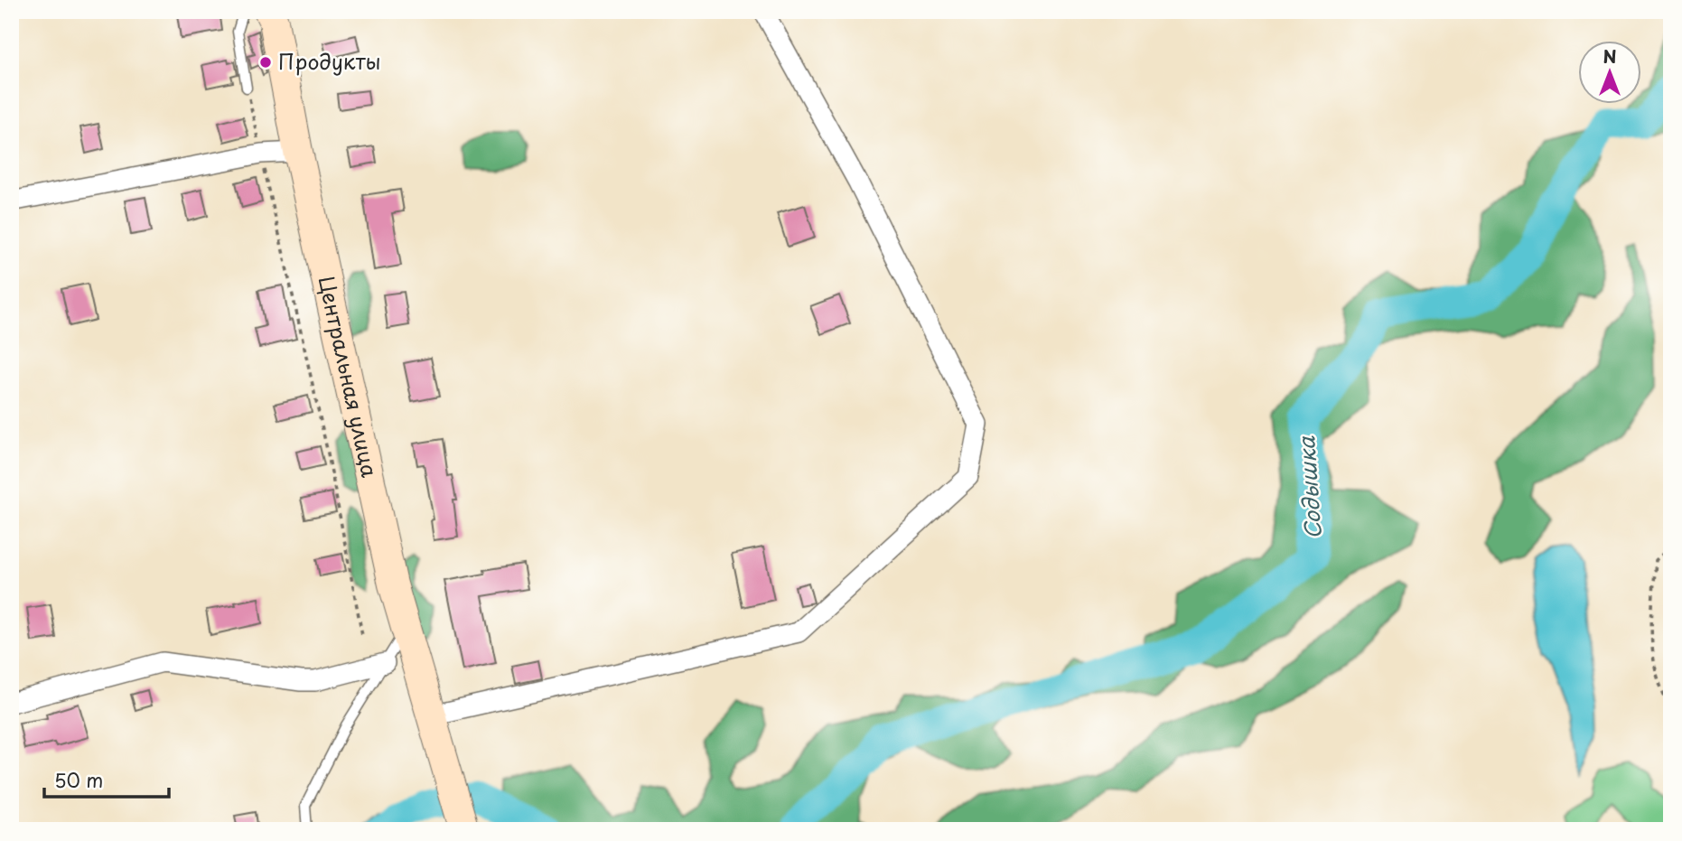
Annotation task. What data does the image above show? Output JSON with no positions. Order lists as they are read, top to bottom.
{
  "streets": {
    "street": ["Центральная улица"]
  },
  "water": ["Содышка"],
  "places": ["Продукты"],
  "scale_bar": "50 m",
  "north": "top"
}
